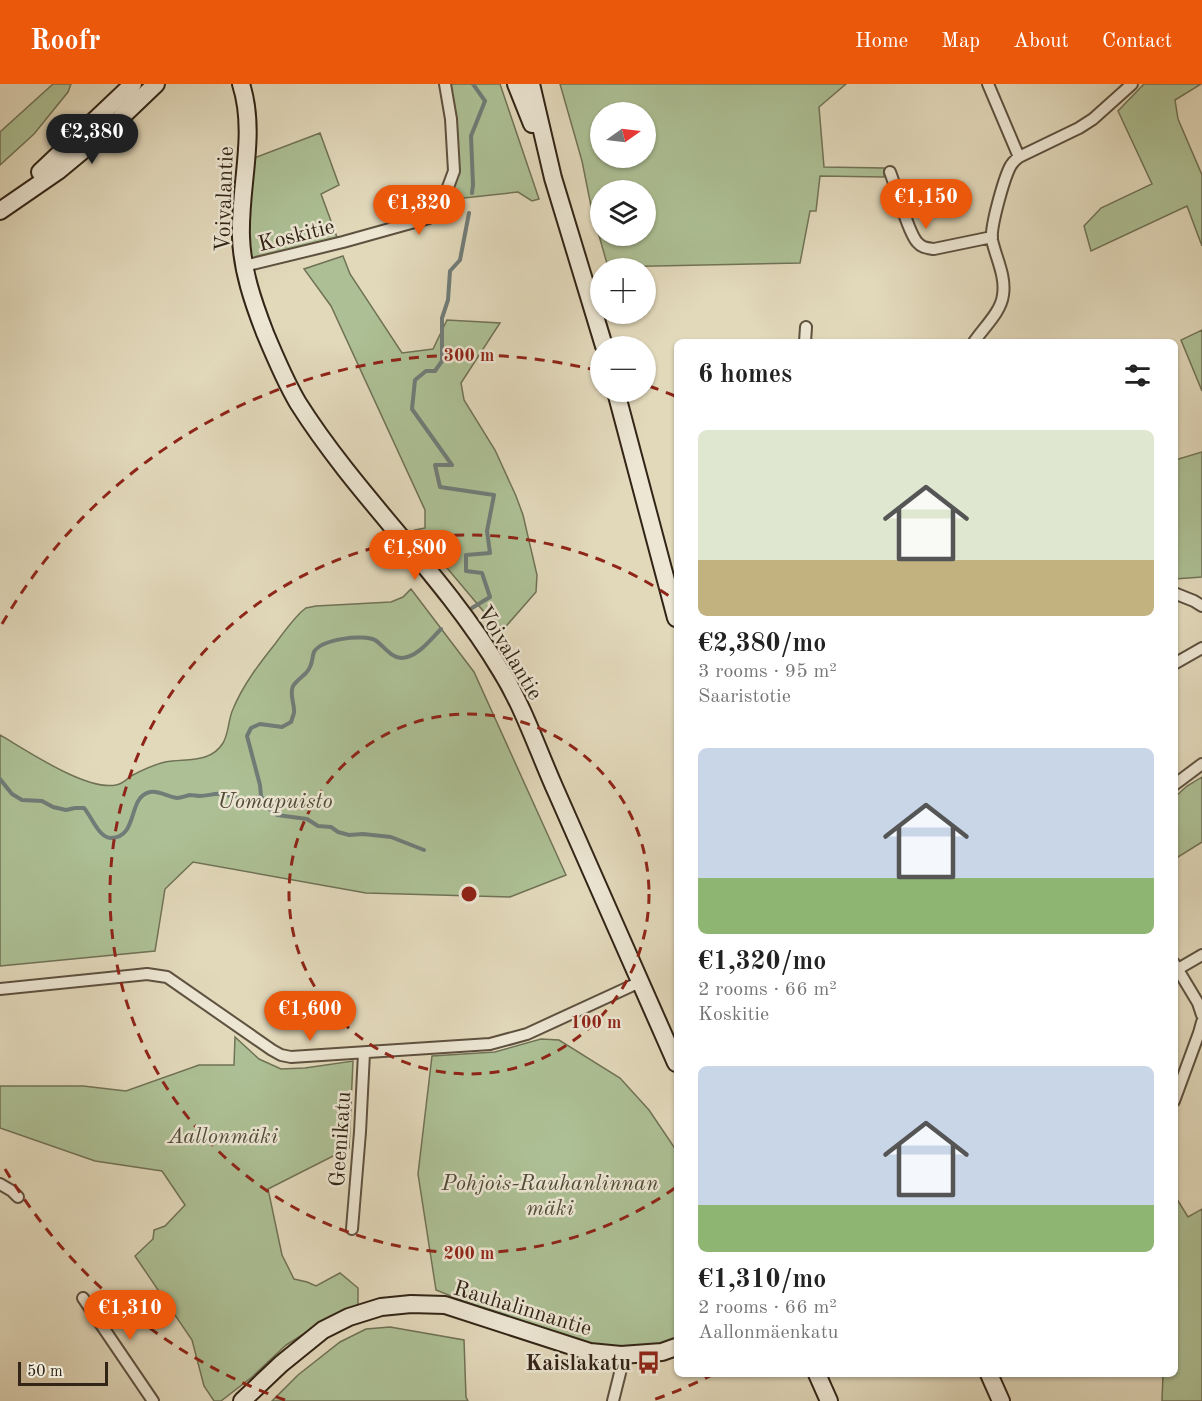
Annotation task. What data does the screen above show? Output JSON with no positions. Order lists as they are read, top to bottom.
{
  "streets": {
    "street": [
      "Voivalantie",
      "Koskitie",
      "Geenikatu",
      "Rauhalinnantie"
    ]
  },
  "crossings": [
    ["Voivalantie", "Koskitie"]
  ],
  "parks": ["Uomapuisto", "Aallonmäki", "Pohjois-Rauhanlinnan mäki"],
  "places": {
    "bus stop": ["Kaislakatu"]
  },
  "scale_bar": "50 m",
  "north": "right",
  "page": {
    "header": "Roofr",
    "nav": [
      "Home",
      "Map",
      "About",
      "Contact"
    ],
    "map_buttons": ["+", "−"],
    "price": [
      "€2,380",
      "€1,150",
      "€1,320",
      "€1,800",
      "€1,600",
      "€1,310"
    ],
    "heading": "6 homes",
    "list": [
      {
        "name": "€2,380/mo",
        "note": "3 rooms · 95 m² · Saaristotie"
      },
      {
        "name": "€1,320/mo",
        "note": "2 rooms · 66 m² · Koskitie"
      },
      {
        "name": "€1,310/mo",
        "note": "2 rooms · 66 m² · Aallonmäenkatu"
      }
    ],
    "scale": "50 m"
  },
  "rings": ["300 m", "100 m", "200 m"]
}
